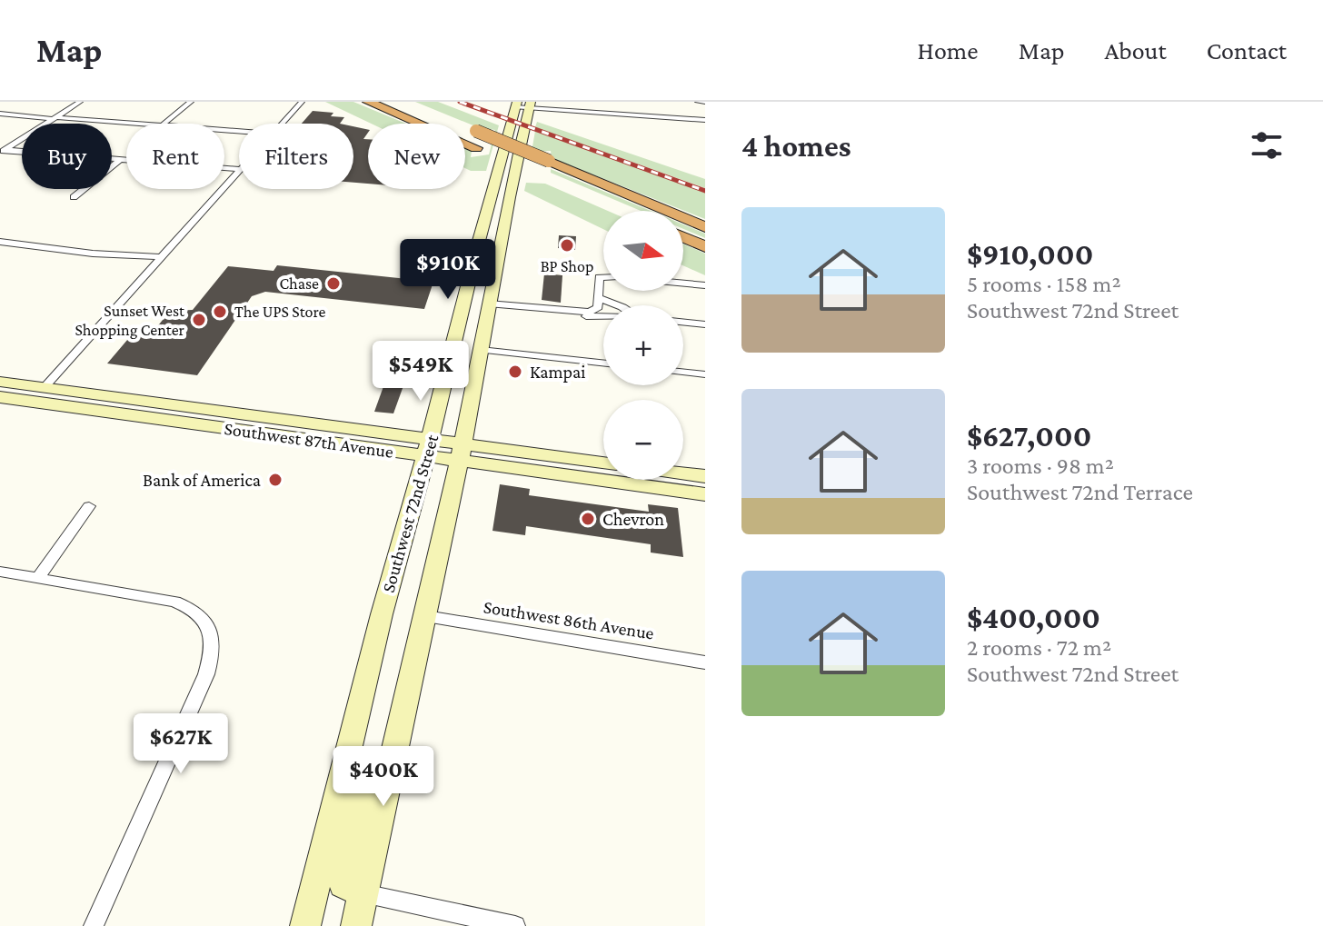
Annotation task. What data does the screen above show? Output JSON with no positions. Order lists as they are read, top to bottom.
{
  "streets": {
    "main road": ["Southwest 87th Avenue", "Southwest 72nd Street"],
    "street": ["Southwest 86th Avenue"]
  },
  "crossings": [
    ["Southwest 87th Avenue", "Southwest 72nd Street"],
    ["Southwest 72nd Street", "Southwest 86th Avenue"]
  ],
  "places": [
    "BP Shop",
    "Chase",
    "The UPS Store",
    "Sunset West Shopping Center",
    "Kampai",
    "Bank of America",
    "Chevron"
  ],
  "north": "right",
  "page": {
    "header": "Map",
    "nav": [
      "Home",
      "Map",
      "About",
      "Contact"
    ],
    "heading": "4 homes",
    "chip": [
      "Buy",
      "Rent",
      "Filters",
      "New"
    ],
    "list": [
      {
        "name": "$910,000",
        "note": "5 rooms · 158 m² · Southwest 72nd Street"
      },
      {
        "name": "$627,000",
        "note": "3 rooms · 98 m² · Southwest 72nd Terrace"
      },
      {
        "name": "$400,000",
        "note": "2 rooms · 72 m² · Southwest 72nd Street"
      }
    ],
    "map_buttons": ["+", "−"],
    "price": [
      "$910K",
      "$549K",
      "$627K",
      "$400K"
    ]
  }
}
